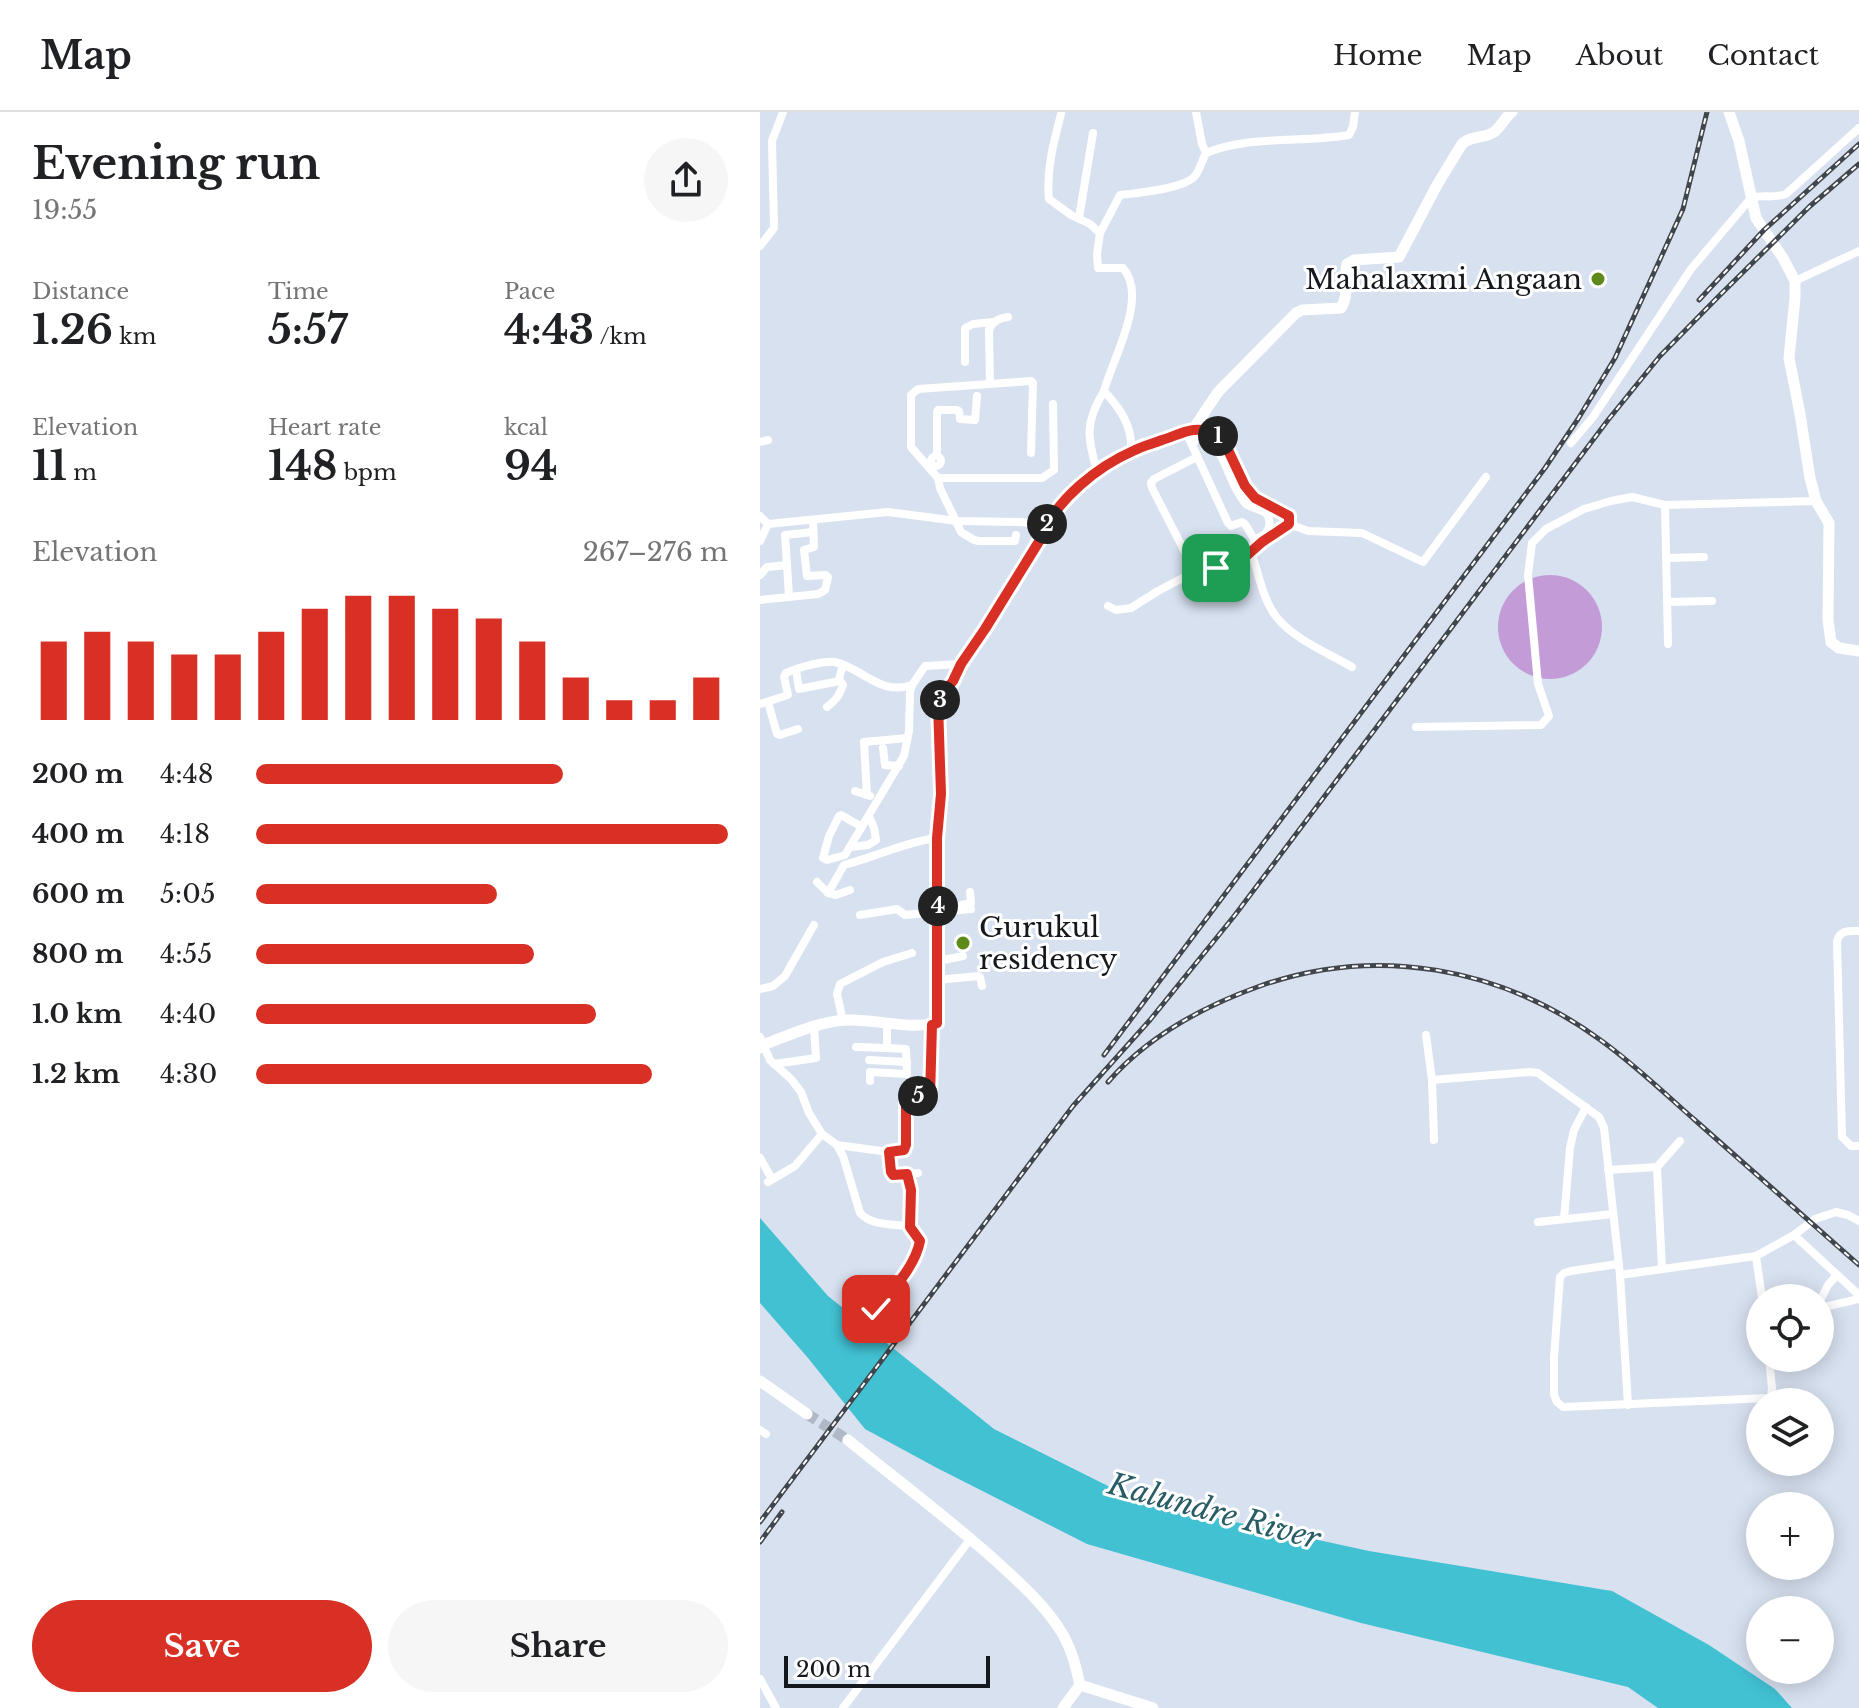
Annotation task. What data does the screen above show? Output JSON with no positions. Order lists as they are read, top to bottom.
{
  "water": ["Kalundre River"],
  "places": ["Mahalaxmi Angaan", "Gurukul residency"],
  "scale_bar": "200 m",
  "page": {
    "header": "Map",
    "nav": [
      "Home",
      "Map",
      "About",
      "Contact"
    ],
    "heading": ["Evening run", "19:55"],
    "stats": [
      ["Distance", "1.26 km"],
      ["Time", "5:57"],
      ["Pace", "4:43 /km"],
      ["Elevation", "11 m"],
      ["Heart rate", "148 bpm"],
      ["kcal", "94"]
    ],
    "pins": [
      "1",
      "2",
      "3",
      "4",
      "5"
    ],
    "chart": ["Elevation", "267–276 m"],
    "list": [
      {
        "name": "200 m",
        "note": "4:48"
      },
      {
        "name": "400 m",
        "note": "4:18"
      },
      {
        "name": "600 m",
        "note": "5:05"
      },
      {
        "name": "800 m",
        "note": "4:55"
      },
      {
        "name": "1.0 km",
        "note": "4:40"
      },
      {
        "name": "1.2 km",
        "note": "4:30"
      }
    ],
    "map_buttons": ["+", "−"],
    "buttons": ["Save", "Share"],
    "scale": "200 m"
  }
}
